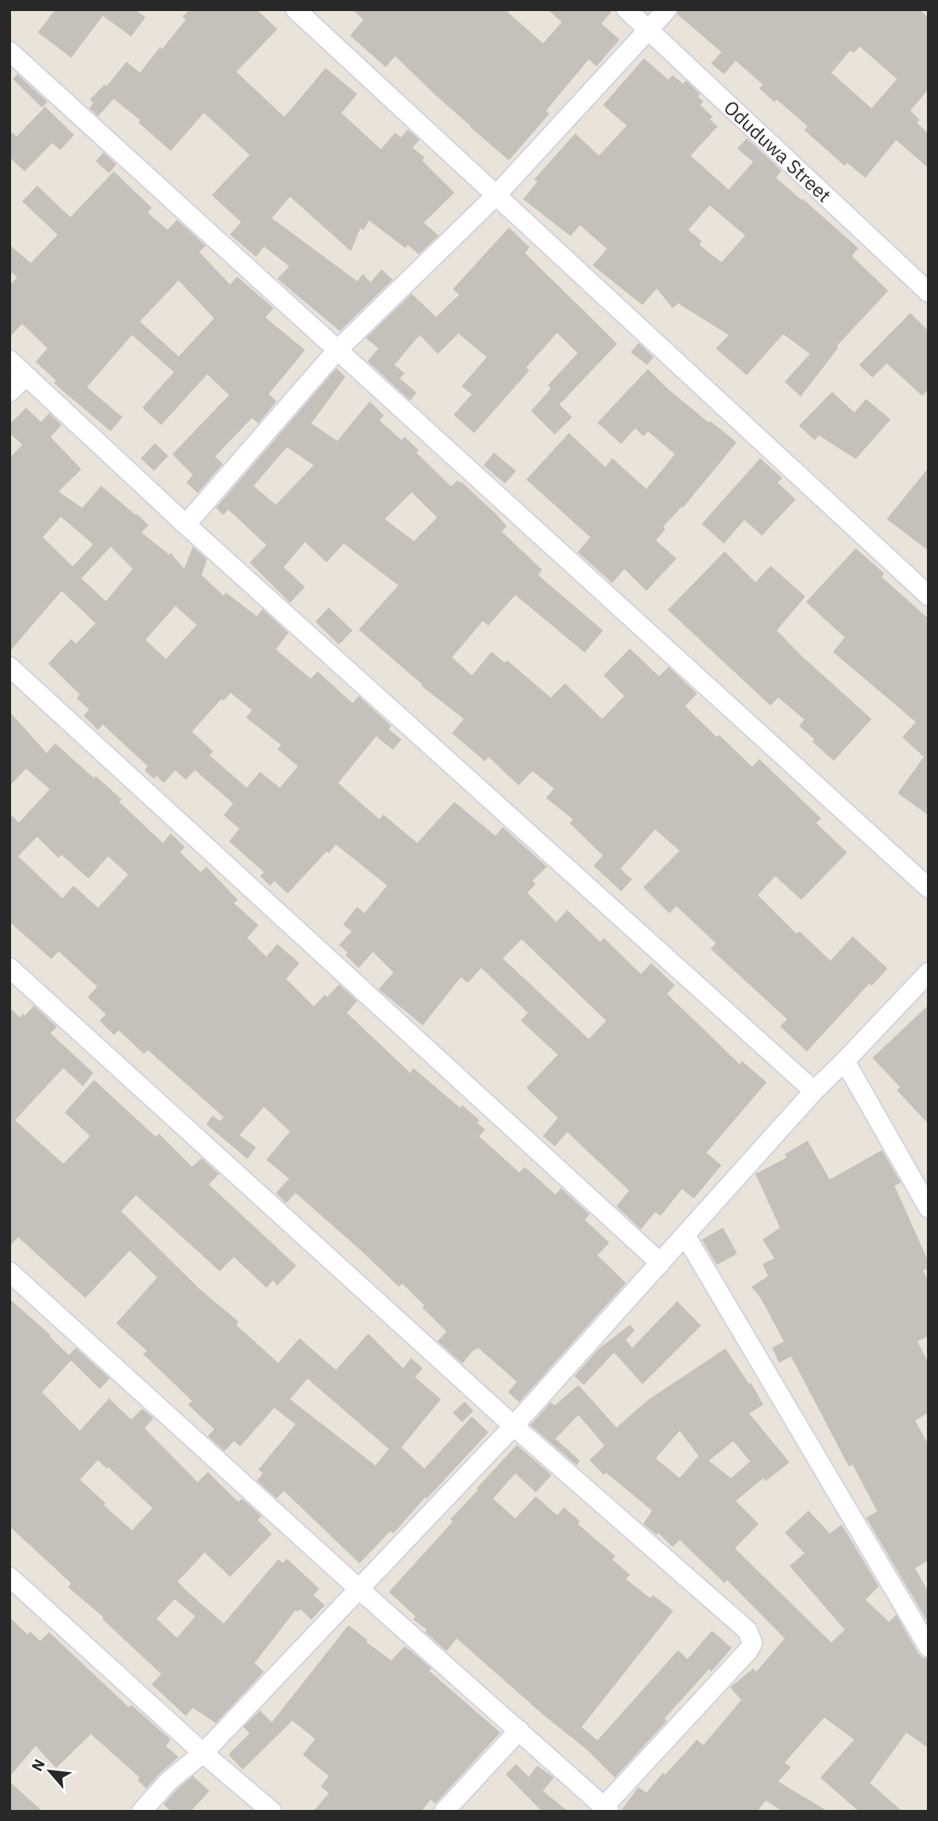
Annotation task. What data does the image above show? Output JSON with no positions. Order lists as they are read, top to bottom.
{
  "streets": {
    "street": ["Oduduwa Street"]
  },
  "north": "top left"
}
